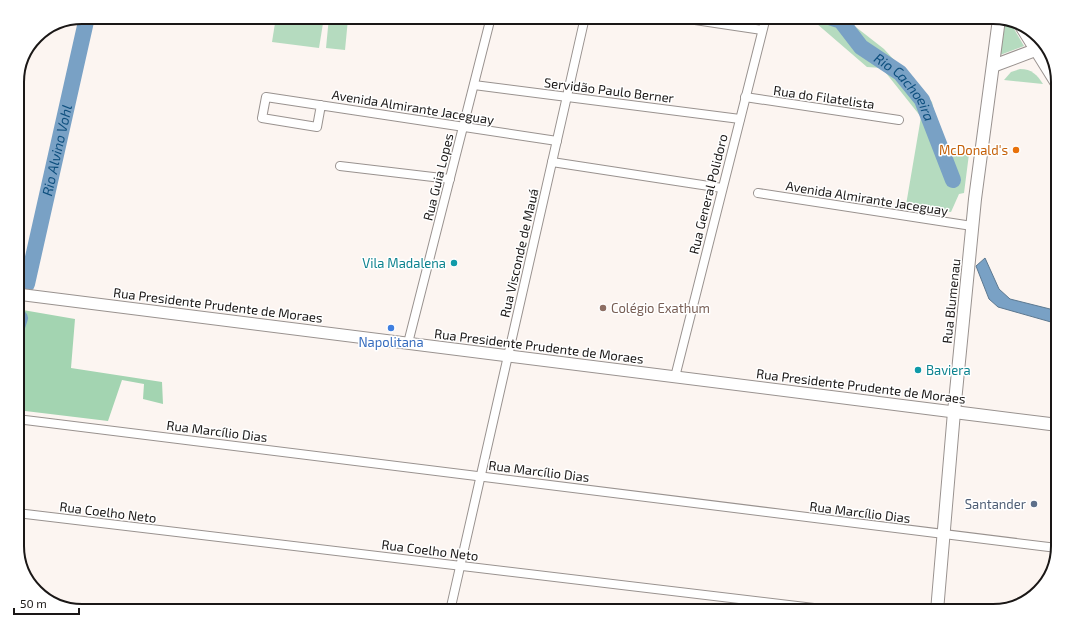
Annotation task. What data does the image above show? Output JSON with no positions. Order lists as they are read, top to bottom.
{
  "streets": {
    "main road": ["Rua Blumenau", "Rua Presidente Prudente de Moraes"],
    "street": [
      "Servidão Paulo Berner",
      "Rua do Filatelista",
      "Avenida Almirante Jaceguay",
      "Rua Guia Lopes",
      "Rua General Polidoro",
      "Rua Visconde de Mauá",
      "Rua Marcílio Dias",
      "Rua Coelho Neto"
    ]
  },
  "crossings": [
    ["Servidão Paulo Berner", "Rua Guia Lopes"],
    ["Servidão Paulo Berner", "Rua General Polidoro"],
    ["Servidão Paulo Berner", "Rua Visconde de Mauá"],
    ["Rua do Filatelista", "Rua General Polidoro"],
    ["Avenida Almirante Jaceguay", "Rua Guia Lopes"],
    ["Avenida Almirante Jaceguay", "Rua Visconde de Mauá"],
    ["Avenida Almirante Jaceguay", "Rua Blumenau"],
    ["Rua Guia Lopes", "Rua Presidente Prudente de Moraes"],
    ["Rua General Polidoro", "Rua Presidente Prudente de Moraes"],
    ["Rua Visconde de Mauá", "Rua Presidente Prudente de Moraes"],
    ["Rua Visconde de Mauá", "Rua Marcílio Dias"],
    ["Rua Visconde de Mauá", "Rua Coelho Neto"],
    ["Rua Blumenau", "Rua Presidente Prudente de Moraes"],
    ["Rua Blumenau", "Rua Marcílio Dias"]
  ],
  "water": ["Rio Cachoeira", "Rio Alvino Vohl"],
  "places": [
    "McDonald's",
    "Vila Madalena",
    "Colégio Exathum",
    "Napolitana",
    "Baviera",
    "Santander"
  ],
  "scale_bar": "50 m"
}
